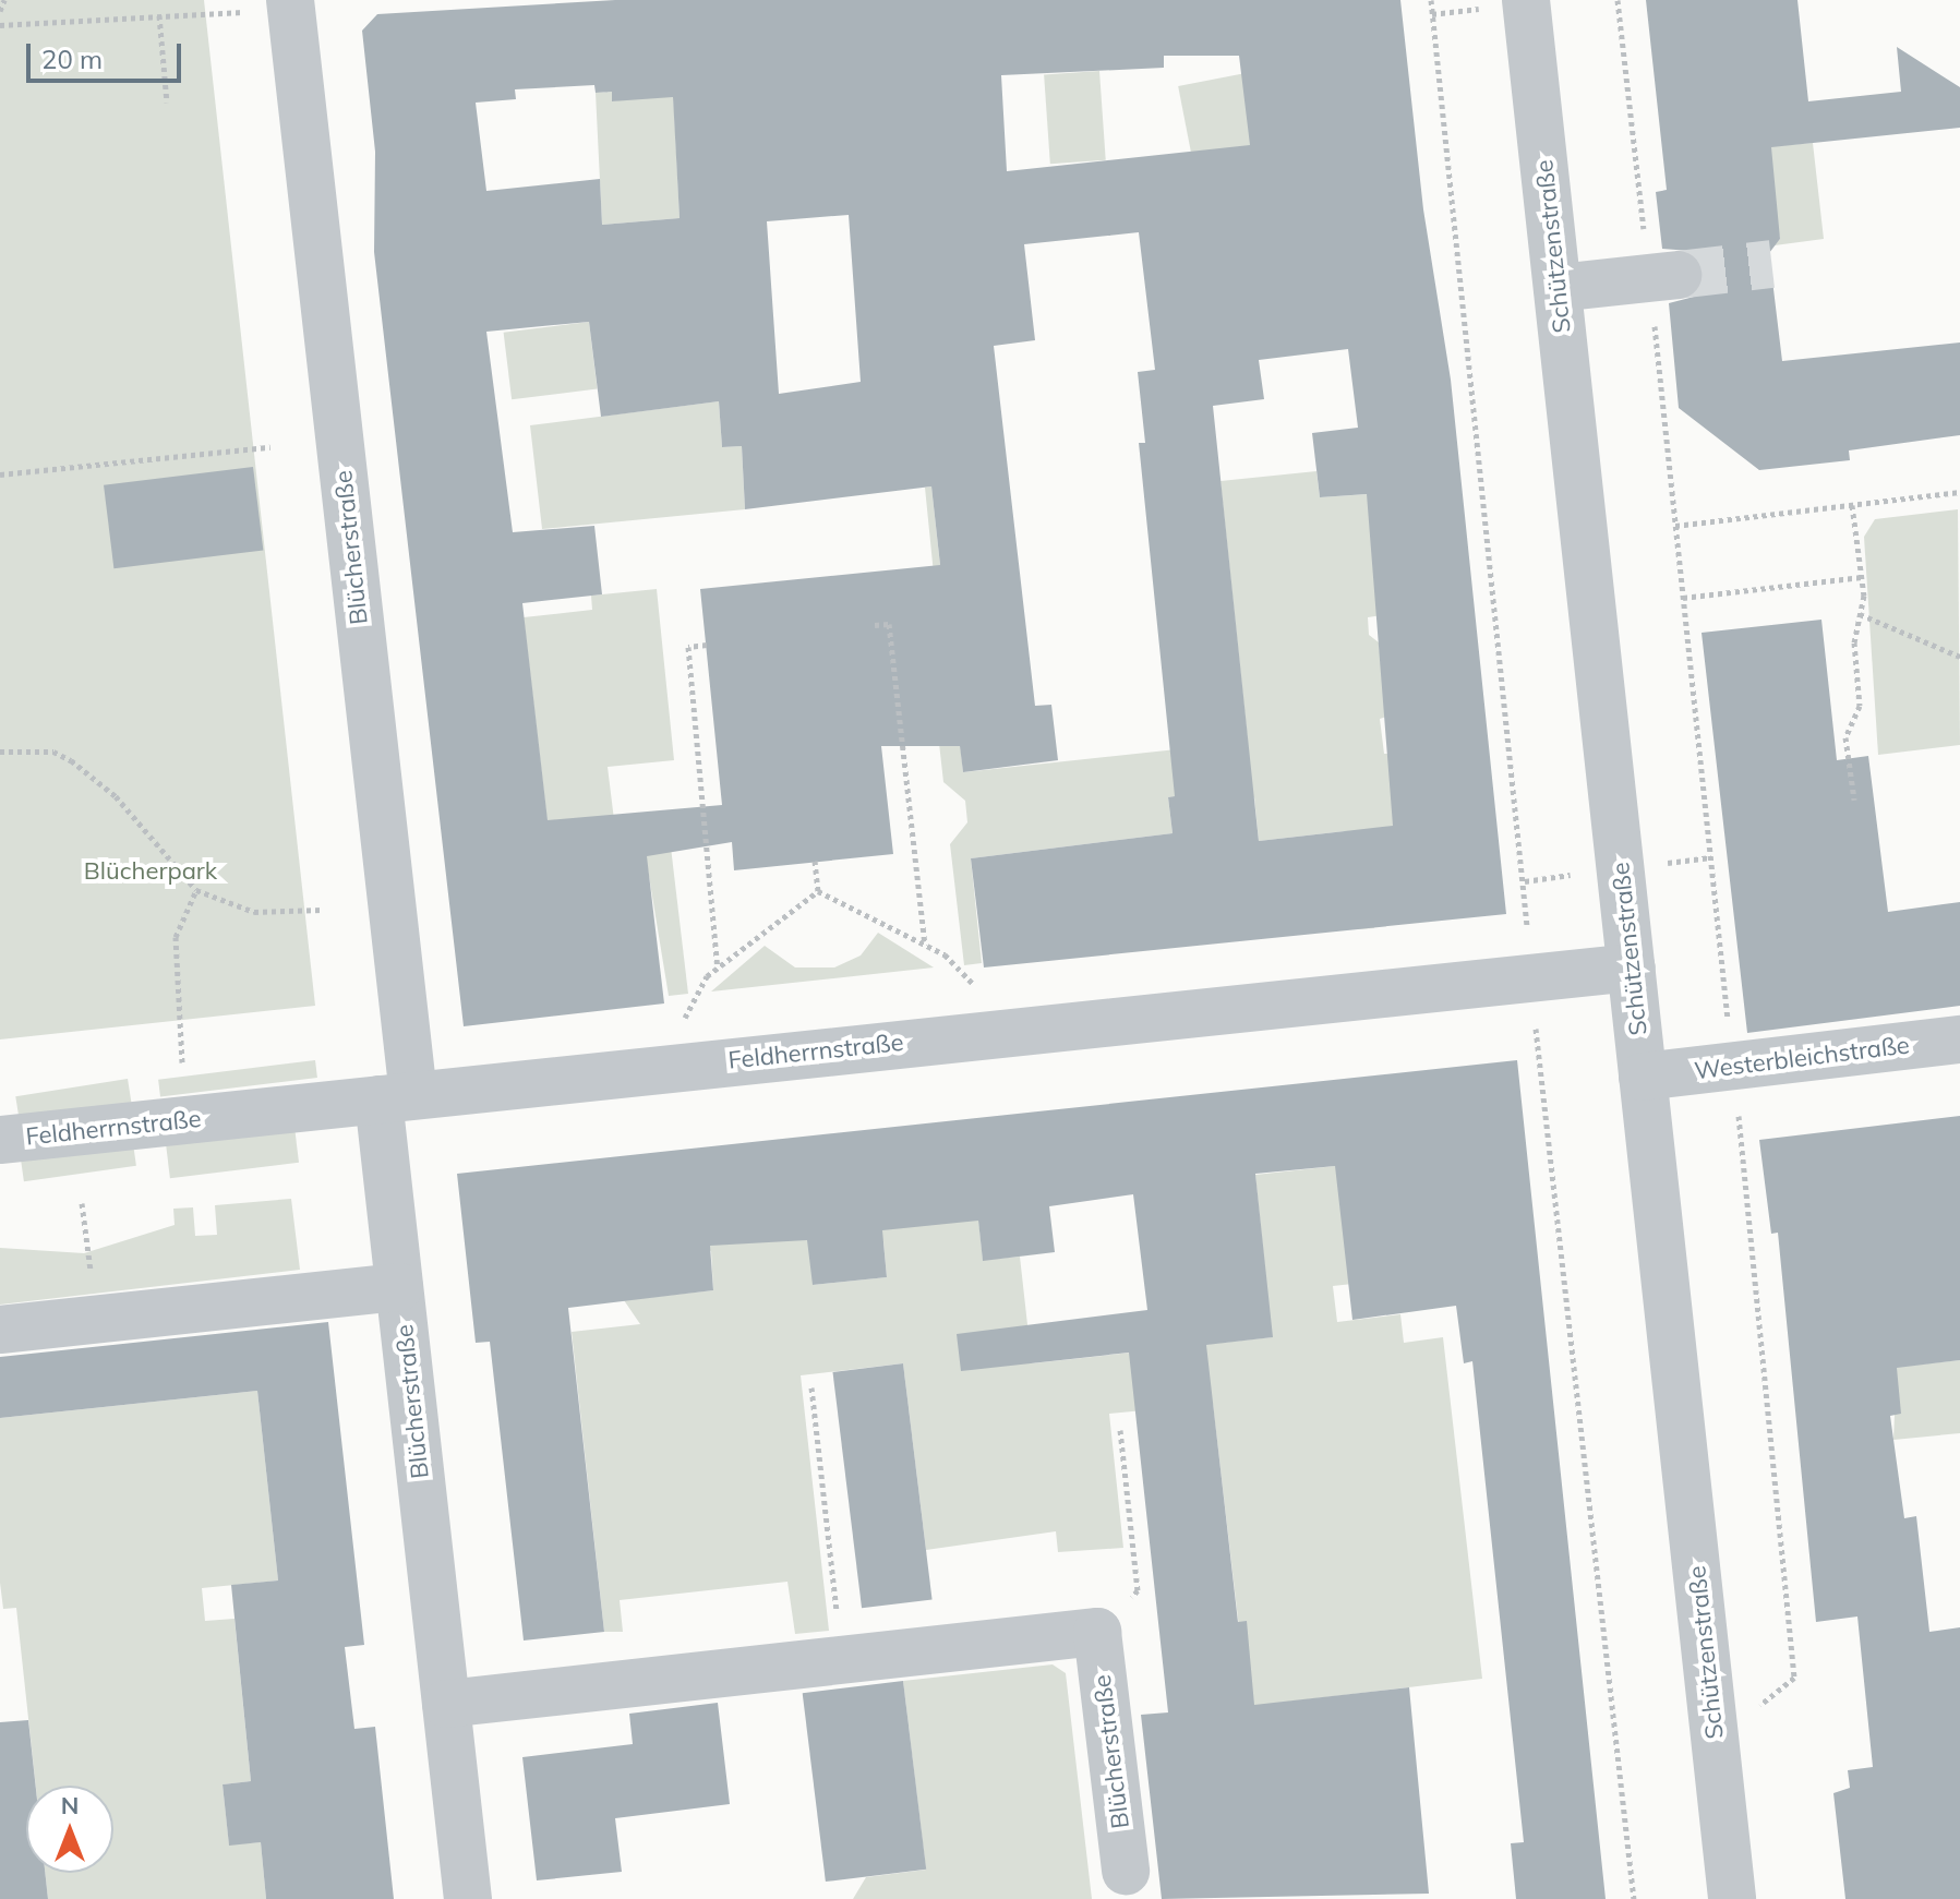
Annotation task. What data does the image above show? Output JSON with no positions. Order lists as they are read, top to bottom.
{
  "streets": {
    "street": [
      "Schützenstraße",
      "Blücherstraße",
      "Feldherrnstraße",
      "Westerbleichstraße"
    ]
  },
  "crossings": [
    ["Schützenstraße", "Feldherrnstraße"],
    ["Schützenstraße", "Westerbleichstraße"],
    ["Blücherstraße", "Feldherrnstraße"]
  ],
  "parks": ["Blücherpark"],
  "scale_bar": "20 m",
  "north": "top"
}
